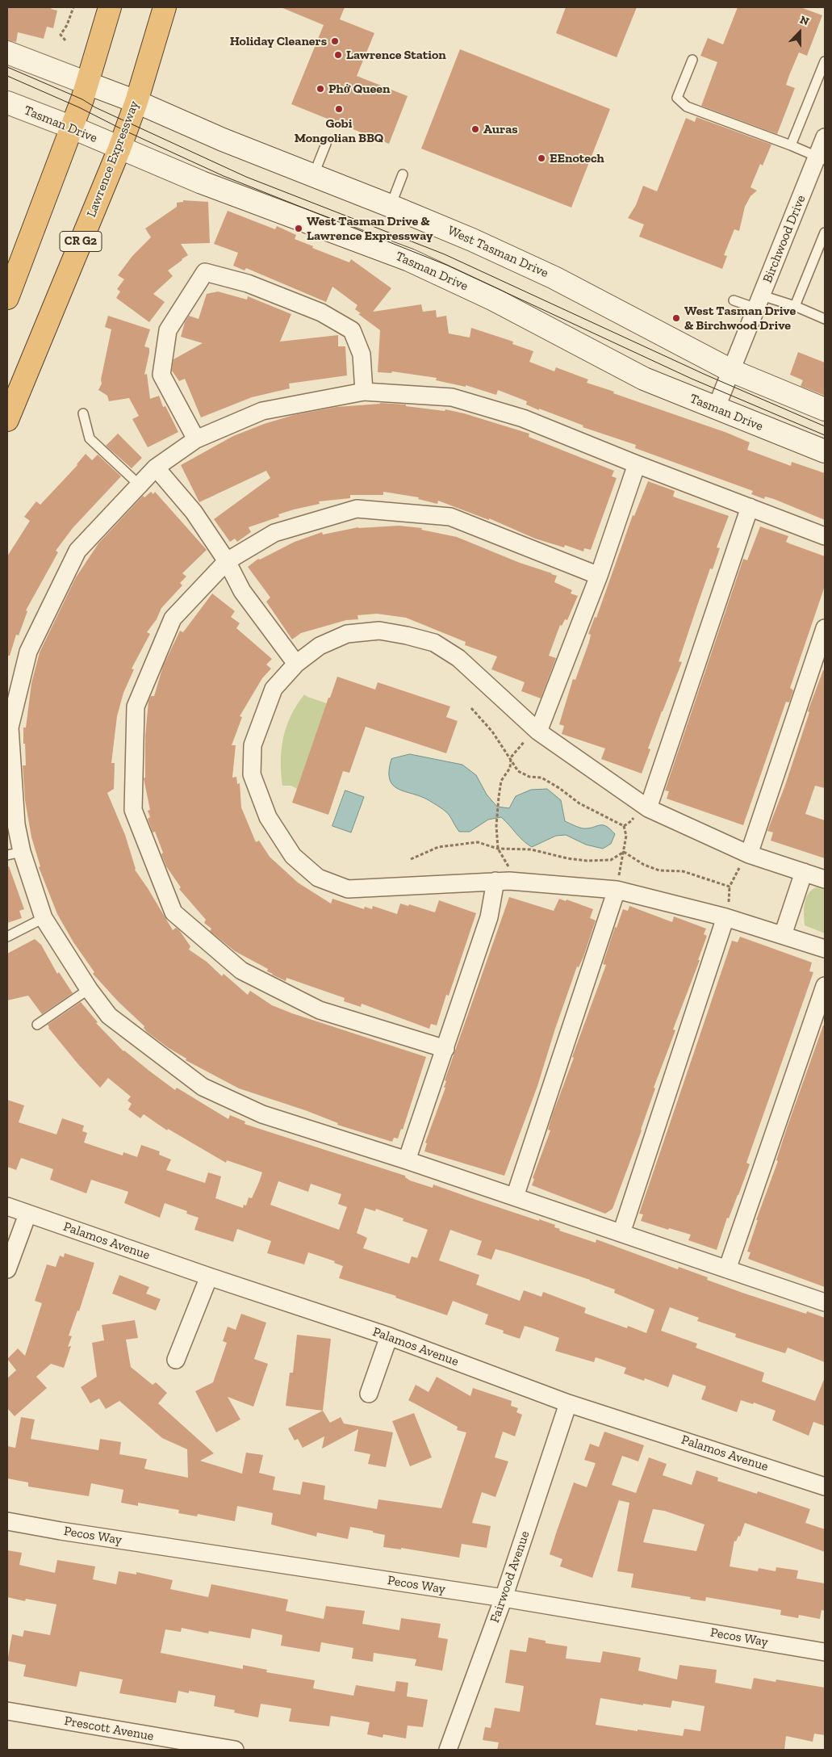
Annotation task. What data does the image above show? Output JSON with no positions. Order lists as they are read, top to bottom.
{
  "streets": {
    "highway": ["Lawrence Expressway", "CR G2"],
    "main road": ["Tasman Drive", "West Tasman Drive"],
    "street": [
      "Birchwood Drive",
      "Palamos Avenue",
      "Pecos Way",
      "Fairwood Avenue",
      "Prescott Avenue"
    ]
  },
  "crossings": [
    ["Tasman Drive", "Lawrence Expressway"],
    ["Tasman Drive", "Birchwood Drive"],
    ["Birchwood Drive", "West Tasman Drive"],
    ["Palamos Avenue", "Fairwood Avenue"],
    ["Pecos Way", "Fairwood Avenue"]
  ],
  "places": [
    "Holiday Cleaners",
    "Lawrence Station",
    "Phở Queen",
    "Gobi Mongolian BBQ",
    "Auras",
    "EEnotech",
    "West Tasman Drive & Lawrence Expressway",
    "West Tasman Drive & Birchwood Drive"
  ],
  "north": "top"
}
